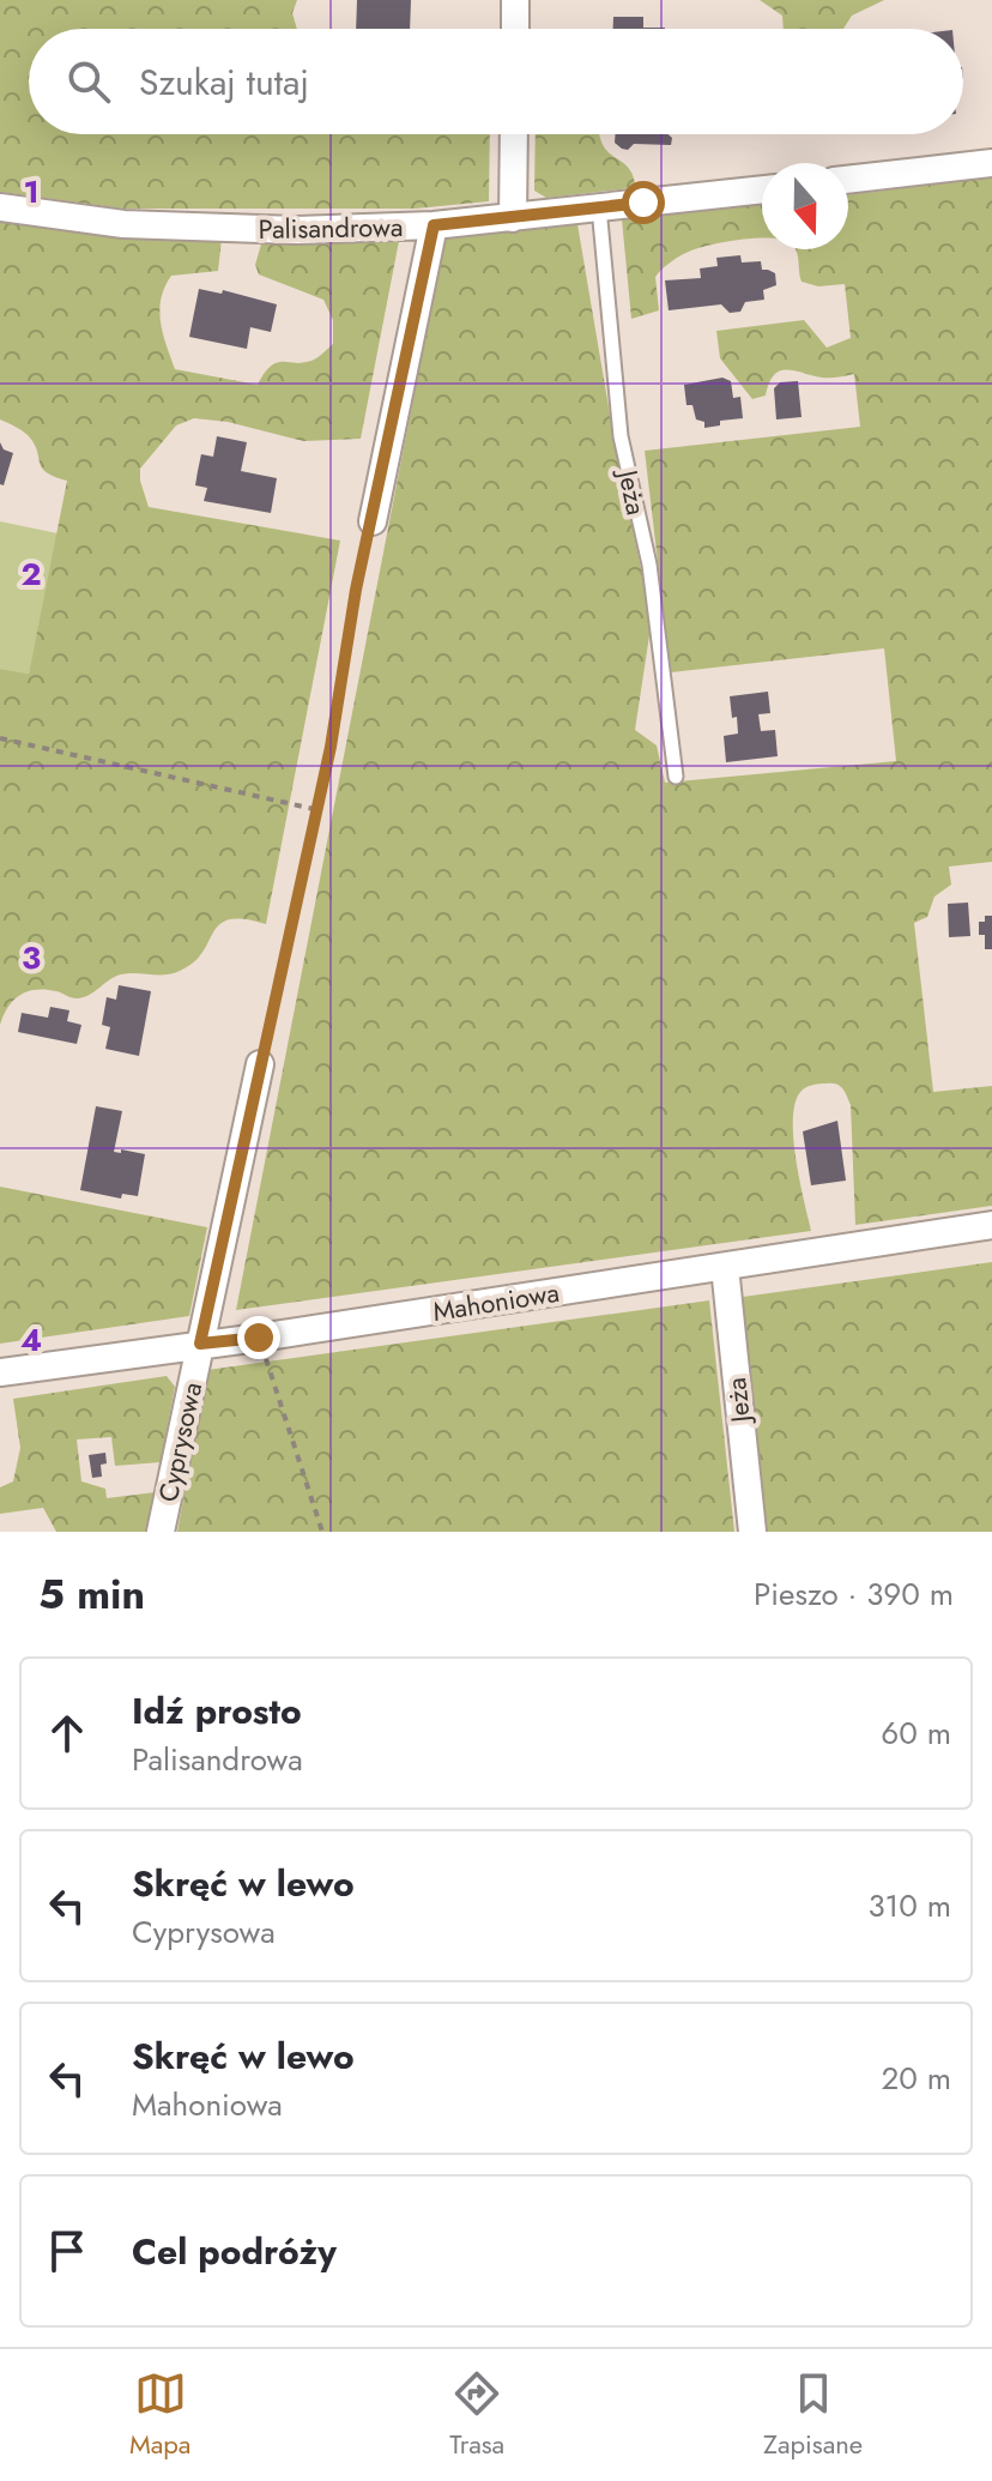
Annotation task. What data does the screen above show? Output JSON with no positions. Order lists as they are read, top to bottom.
{
  "streets": {
    "street": [
      "Palisandrowa",
      "Jeża",
      "Mahoniowa",
      "Cyprysowa"
    ]
  },
  "crossings": [
    ["Palisandrowa", "Jeża"],
    ["Jeża", "Mahoniowa"],
    ["Mahoniowa", "Cyprysowa"]
  ],
  "north": "bottom",
  "page": {
    "search": "Szukaj tutaj",
    "heading": ["5 min", "Pieszo · 390 m"],
    "list": [
      ["Idź prosto", "Palisandrowa", "60 m"],
      ["Skręć w lewo", "Cyprysowa", "310 m"],
      ["Skręć w lewo", "Mahoniowa", "20 m"],
      "Cel podróży"
    ],
    "nav": ["Mapa", "Trasa", "Zapisane"]
  },
  "grid": {
    "rows": [
      "1",
      "2",
      "3",
      "4"
    ]
  }
}
